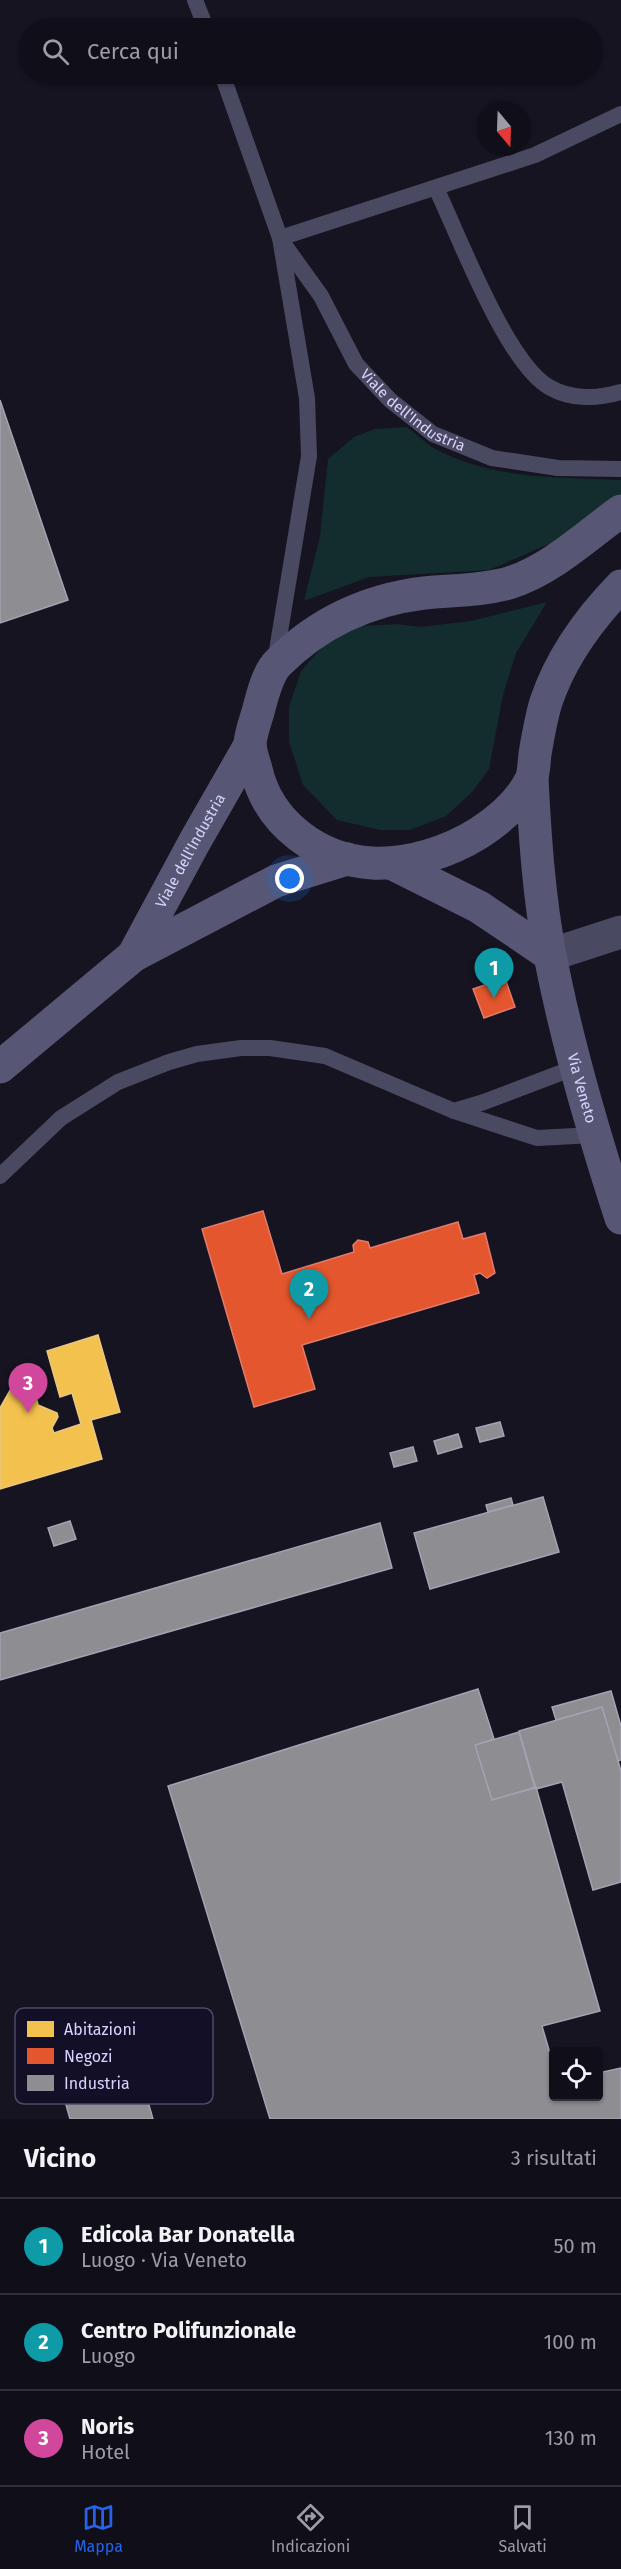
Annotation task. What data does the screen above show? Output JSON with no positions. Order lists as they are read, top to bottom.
{
  "streets": {
    "main road": ["Viale dell'Industria", "Via Veneto"]
  },
  "crossings": [
    ["Viale dell'Industria", "Via Veneto"]
  ],
  "legend": ["Abitazioni", "Negozi", "Industria"],
  "north": "bottom",
  "page": {
    "search": "Cerca qui",
    "pins": ["1", "2", "3"],
    "heading": ["Vicino", "3 risultati"],
    "list": [
      {
        "mark": "1",
        "name": "Edicola Bar Donatella",
        "note": "Luogo · Via Veneto",
        "value": "50 m"
      },
      {
        "mark": "2",
        "name": "Centro Polifunzionale",
        "note": "Luogo",
        "value": "100 m"
      },
      {
        "mark": "3",
        "name": "Noris",
        "note": "Hotel",
        "value": "130 m"
      }
    ],
    "nav": ["Mappa", "Indicazioni", "Salvati"]
  }
}
